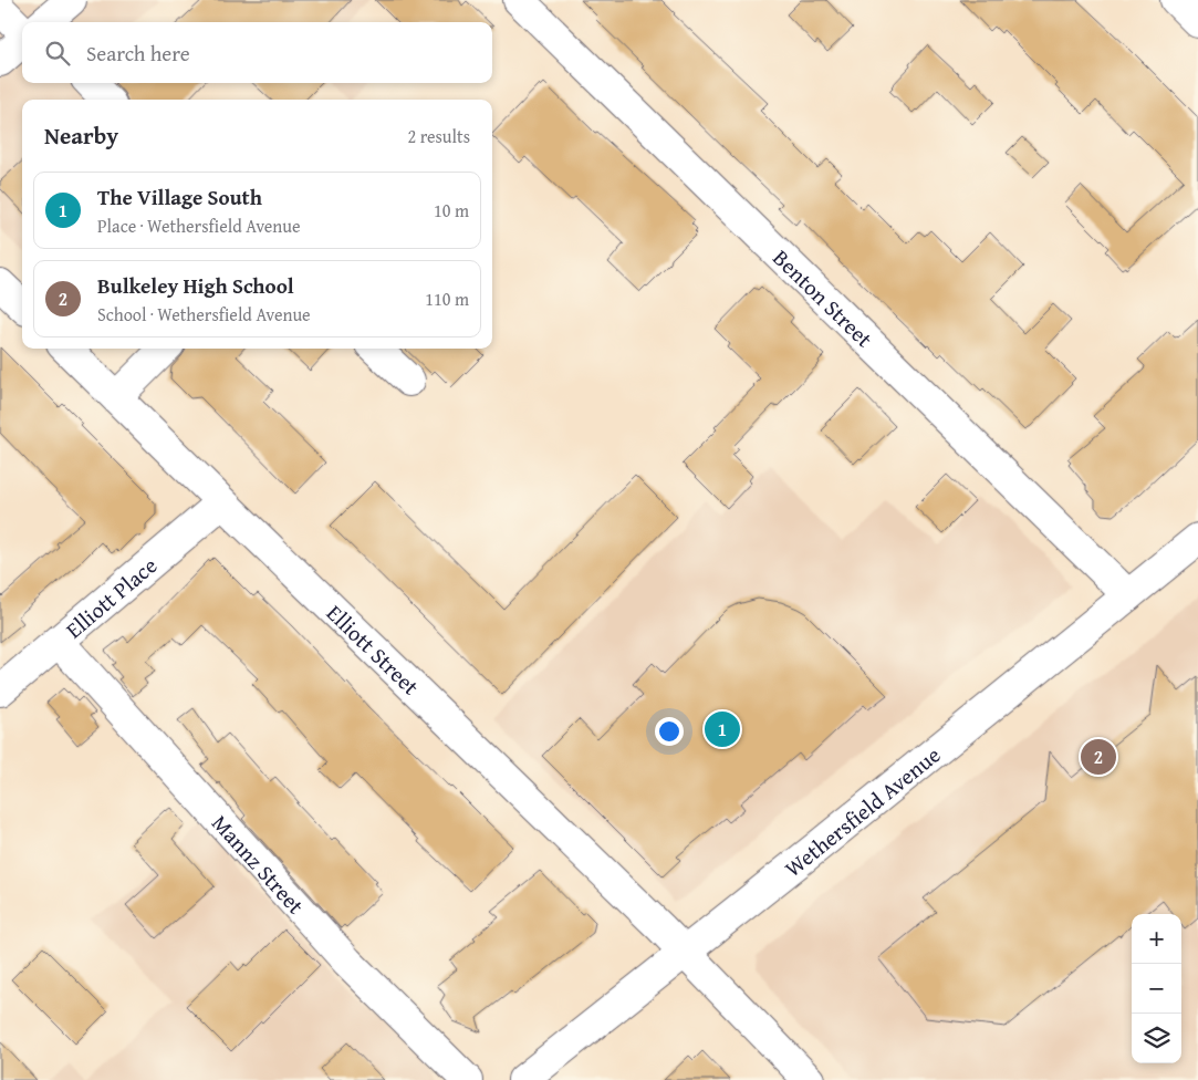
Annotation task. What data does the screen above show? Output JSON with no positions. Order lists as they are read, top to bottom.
{
  "streets": {
    "street": [
      "Benton Street",
      "Elliott Place",
      "Elliott Street",
      "Wethersfield Avenue",
      "Mannz Street"
    ]
  },
  "crossings": [
    ["Benton Street", "Wethersfield Avenue"],
    ["Elliott Place", "Elliott Street"],
    ["Elliott Place", "Mannz Street"],
    ["Elliott Street", "Wethersfield Avenue"]
  ],
  "page": {
    "search": "Search here",
    "heading": ["Nearby", "2 results"],
    "list": [
      {
        "mark": "1",
        "name": "The Village South",
        "note": "Place · Wethersfield Avenue",
        "value": "10 m"
      },
      {
        "mark": "2",
        "name": "Bulkeley High School",
        "note": "School · Wethersfield Avenue",
        "value": "110 m"
      }
    ],
    "pins": ["1", "2"],
    "map_buttons": ["+", "−"]
  }
}
